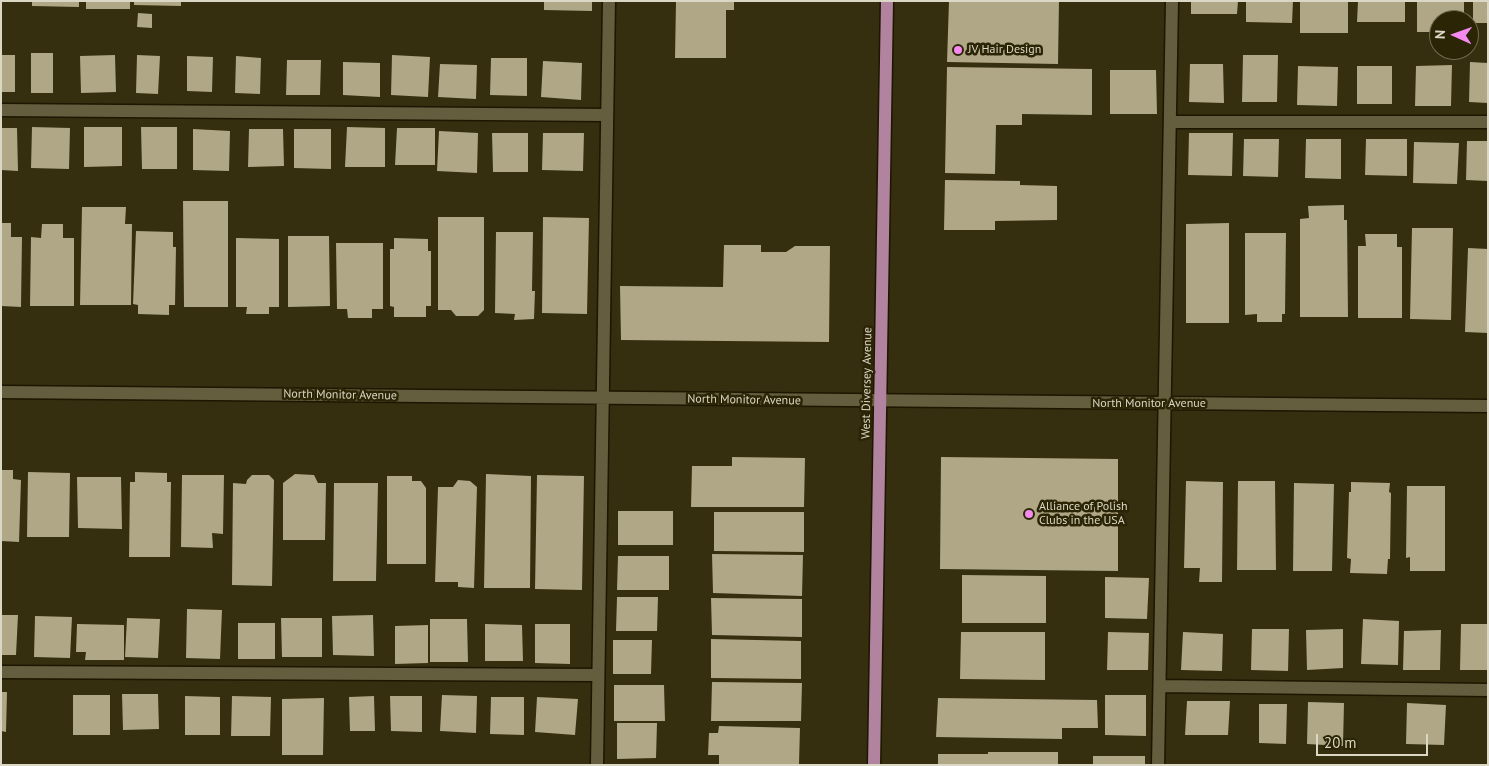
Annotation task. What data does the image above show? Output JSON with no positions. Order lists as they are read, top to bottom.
{
  "streets": {
    "main road": ["West Diversey Avenue"],
    "street": ["North Monitor Avenue"]
  },
  "crossings": [
    ["West Diversey Avenue", "North Monitor Avenue"]
  ],
  "places": ["JV Hair Design", "Alliance of Polish Clubs in the USA"],
  "scale_bar": "20 m",
  "north": "left"
}
